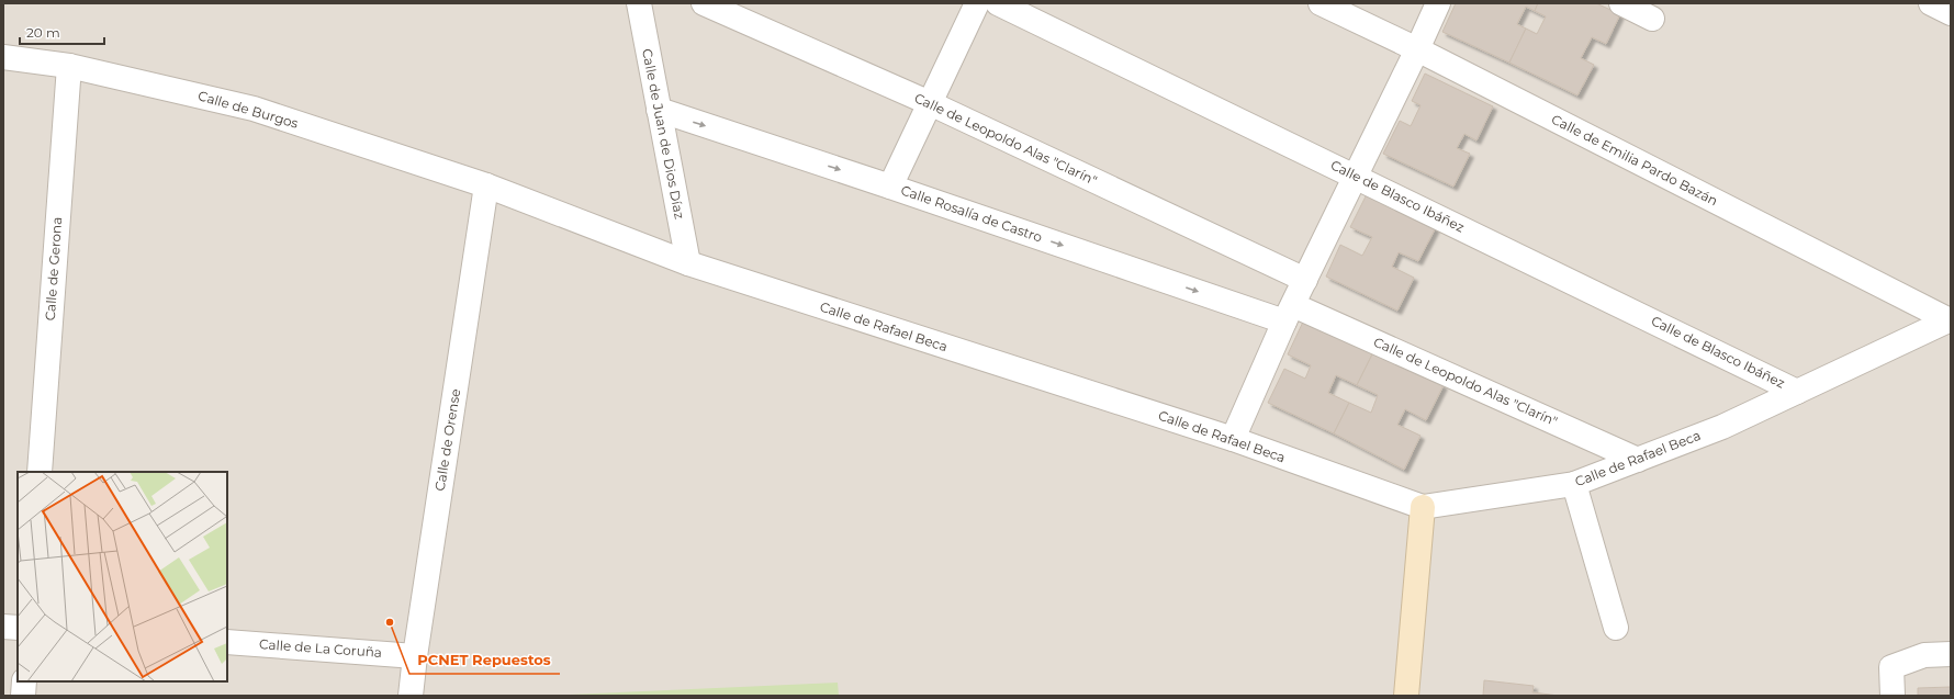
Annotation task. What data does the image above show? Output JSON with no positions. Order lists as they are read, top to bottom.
{
  "streets": {
    "street": [
      "Calle de Burgos",
      "Calle de Juan de Dios Díaz",
      "Calle de Leopoldo Alas \"Clarín\"",
      "Calle de Emilia Pardo Bazán",
      "Calle de Blasco Ibáñez",
      "Calle Rosalía de Castro",
      "Calle de Gerona",
      "Calle de Rafael Beca",
      "Calle de Orense",
      "Calle de La Coruña"
    ]
  },
  "crossings": [
    ["Calle de Burgos", "Calle de Gerona"],
    ["Calle de Burgos", "Calle de Rafael Beca"],
    ["Calle de Burgos", "Calle de Orense"],
    ["Calle de Juan de Dios Díaz", "Calle Rosalía de Castro"],
    ["Calle de Juan de Dios Díaz", "Calle de Rafael Beca"],
    ["Calle de Leopoldo Alas \"Clarín\"", "Calle Rosalía de Castro"],
    ["Calle de Leopoldo Alas \"Clarín\"", "Calle de Rafael Beca"],
    ["Calle de Emilia Pardo Bazán", "Calle de Rafael Beca"],
    ["Calle de Blasco Ibáñez", "Calle de Rafael Beca"],
    ["Calle de Rafael Beca", "Calle de Orense"],
    ["Calle de Orense", "Calle de La Coruña"]
  ],
  "one_way": ["Calle Rosalía de Castro"],
  "places": ["PCNET Repuestos"],
  "scale_bar": "20 m"
}
